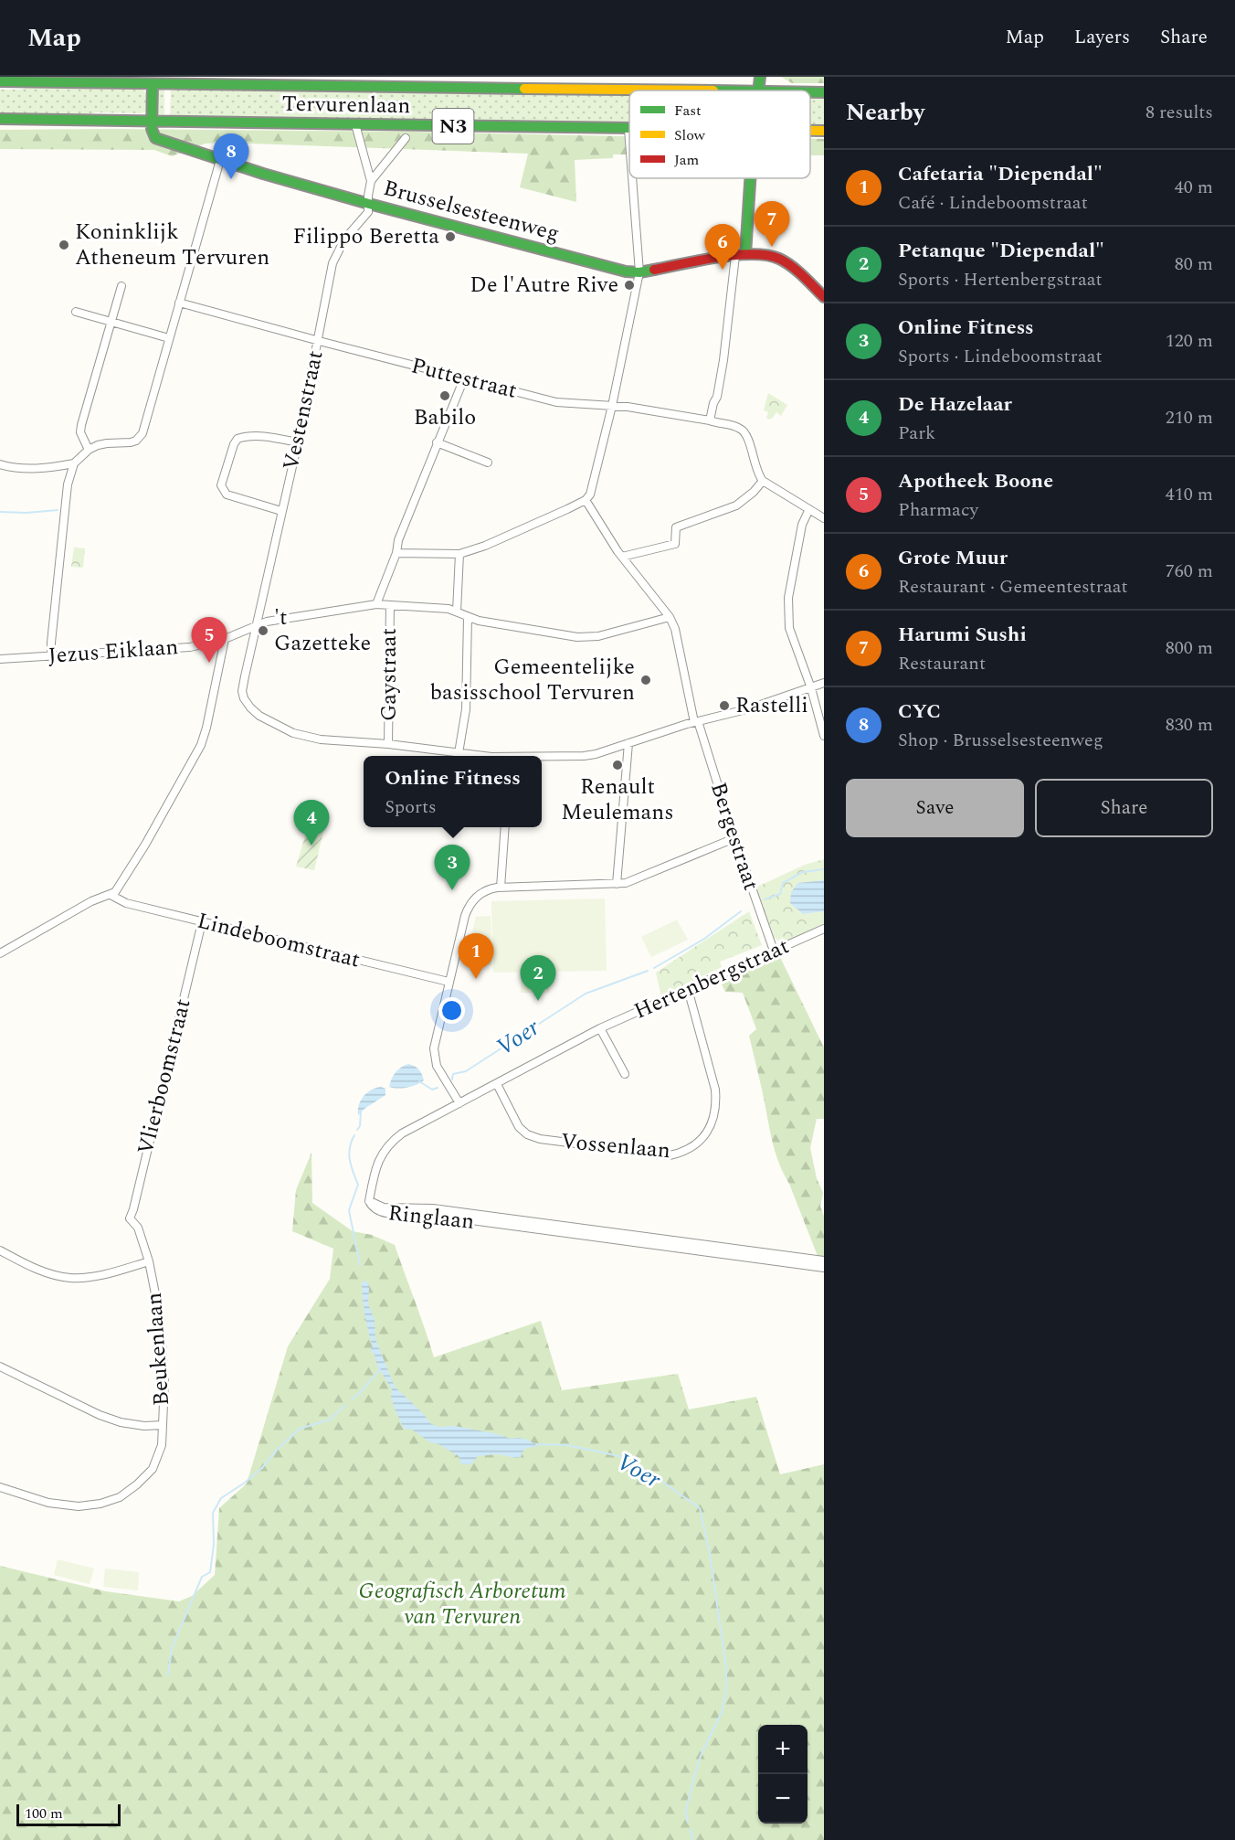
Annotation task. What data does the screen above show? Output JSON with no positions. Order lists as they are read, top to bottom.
{
  "streets": {
    "main road": ["Tervurenlaan", "N3", "Brusselsesteenweg"],
    "street": [
      "Puttestraat",
      "Vestenstraat",
      "Jezus Eiklaan",
      "Gaystraat",
      "Bergestraat",
      "Lindeboomstraat",
      "Hertenbergstraat",
      "Vlierboomstraat",
      "Vossenlaan",
      "Ringlaan",
      "Beukenlaan"
    ]
  },
  "crossings": [
    ["Tervurenlaan", "Brusselsesteenweg"],
    ["Brusselsesteenweg", "Vestenstraat"],
    ["Puttestraat", "Vestenstraat"],
    ["Vestenstraat", "Jezus Eiklaan"],
    ["Vestenstraat", "Gaystraat"],
    ["Vestenstraat", "Bergestraat"],
    ["Jezus Eiklaan", "Gaystraat"],
    ["Jezus Eiklaan", "Bergestraat"],
    ["Bergestraat", "Hertenbergstraat"],
    ["Lindeboomstraat", "Vlierboomstraat"],
    ["Hertenbergstraat", "Vossenlaan"],
    ["Hertenbergstraat", "Ringlaan"],
    ["Vlierboomstraat", "Beukenlaan"]
  ],
  "water": ["Voer"],
  "parks": ["Geografisch Arboretum van Tervuren"],
  "places": [
    "Filippo Beretta",
    "Koninklijk Atheneum Tervuren",
    "De l'Autre Rive",
    "Babilo",
    "'t Gazetteke",
    "Gemeentelijke basisschool Tervuren",
    "Rastelli",
    "Renault Meulemans"
  ],
  "legend": ["Fast", "Slow", "Jam"],
  "scale_bar": "100 m",
  "page": {
    "header": "Map",
    "nav": ["Map", "Layers", "Share"],
    "heading": ["Nearby", "8 results"],
    "pins": [
      "8",
      "7",
      "6",
      "5",
      "4",
      "3",
      "1",
      "2"
    ],
    "list": [
      {
        "mark": "1",
        "name": "Cafetaria \"Diependal\"",
        "note": "Café · Lindeboomstraat",
        "value": "40 m"
      },
      {
        "mark": "2",
        "name": "Petanque \"Diependal\"",
        "note": "Sports · Hertenbergstraat",
        "value": "80 m"
      },
      {
        "mark": "3",
        "name": "Online Fitness",
        "note": "Sports · Lindeboomstraat",
        "value": "120 m"
      },
      {
        "mark": "4",
        "name": "De Hazelaar",
        "note": "Park",
        "value": "210 m"
      },
      {
        "mark": "5",
        "name": "Apotheek Boone",
        "note": "Pharmacy",
        "value": "410 m"
      },
      {
        "mark": "6",
        "name": "Grote Muur",
        "note": "Restaurant · Gemeentestraat",
        "value": "760 m"
      },
      {
        "mark": "7",
        "name": "Harumi Sushi",
        "note": "Restaurant",
        "value": "800 m"
      },
      {
        "mark": "8",
        "name": "CYC",
        "note": "Shop · Brusselsesteenweg",
        "value": "830 m"
      }
    ],
    "popup": ["Online Fitness", "Sports"],
    "buttons": ["Save", "Share"],
    "map_buttons": ["+", "−"],
    "scale": "100 m"
  }
}
